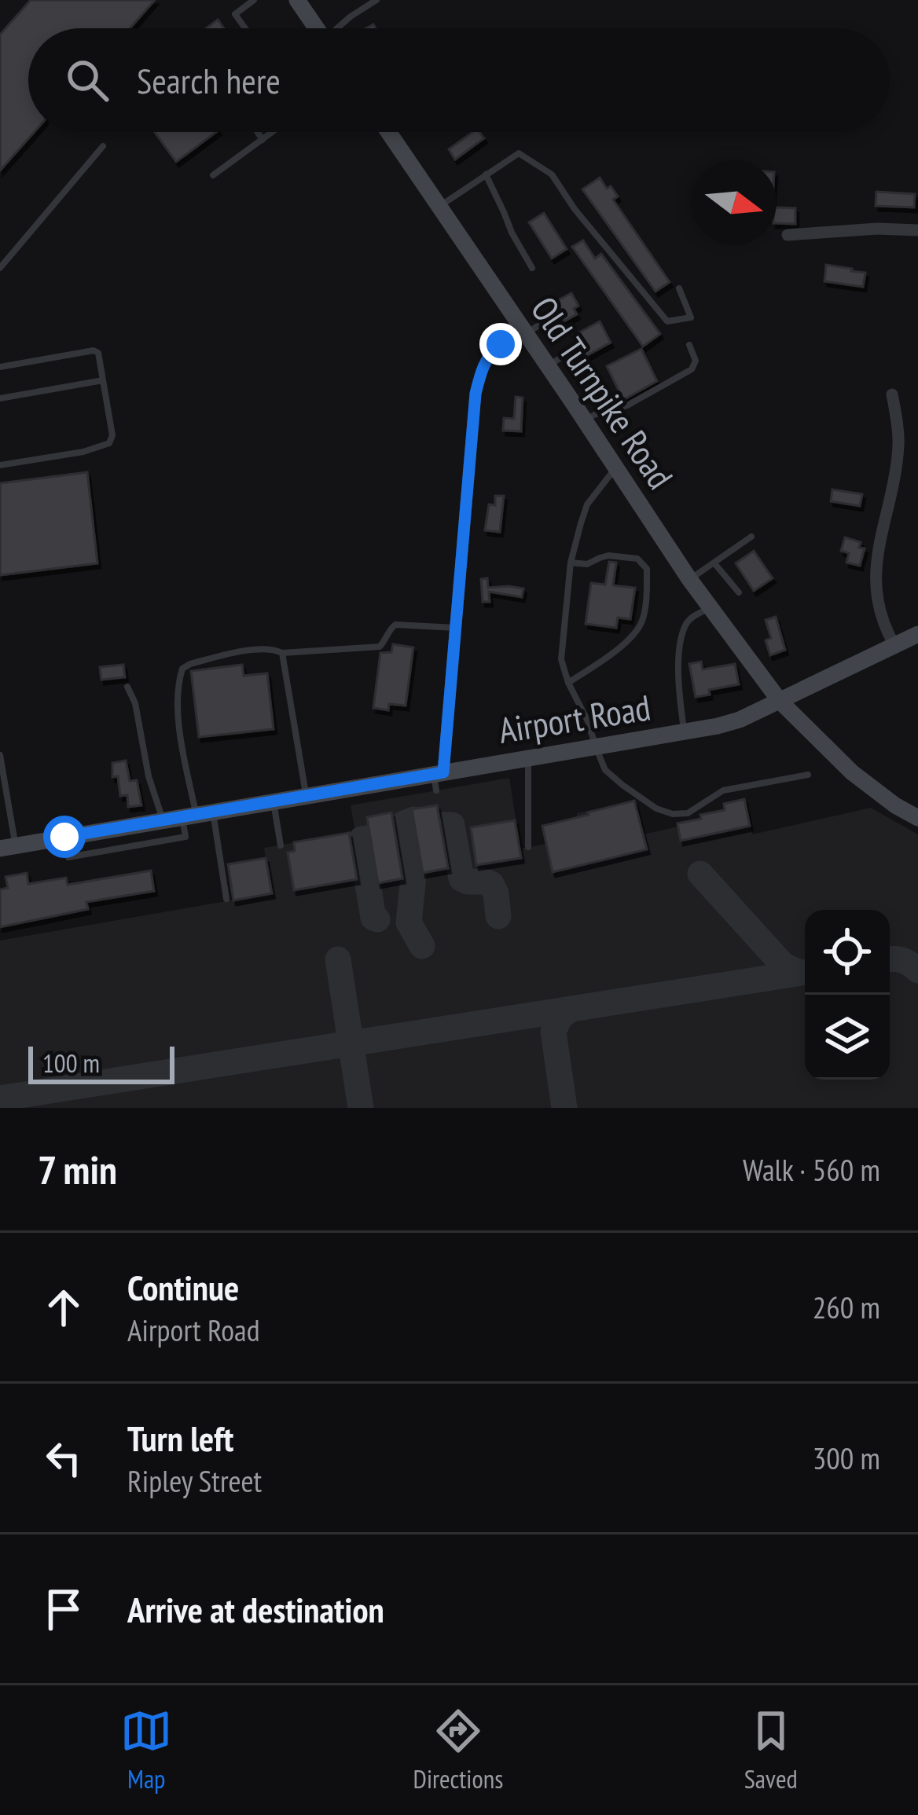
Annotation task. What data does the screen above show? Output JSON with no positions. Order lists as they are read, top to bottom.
{
  "streets": {
    "street": ["Old Turnpike Road", "Airport Road"]
  },
  "crossings": [
    ["Old Turnpike Road", "Airport Road"]
  ],
  "scale_bar": "100 m",
  "north": "right",
  "page": {
    "search": "Search here",
    "scale": "100 m",
    "heading": ["7 min", "Walk · 560 m"],
    "list": [
      ["Continue", "Airport Road", "260 m"],
      ["Turn left", "Ripley Street", "300 m"],
      "Arrive at destination"
    ],
    "nav": ["Map", "Directions", "Saved"]
  }
}
